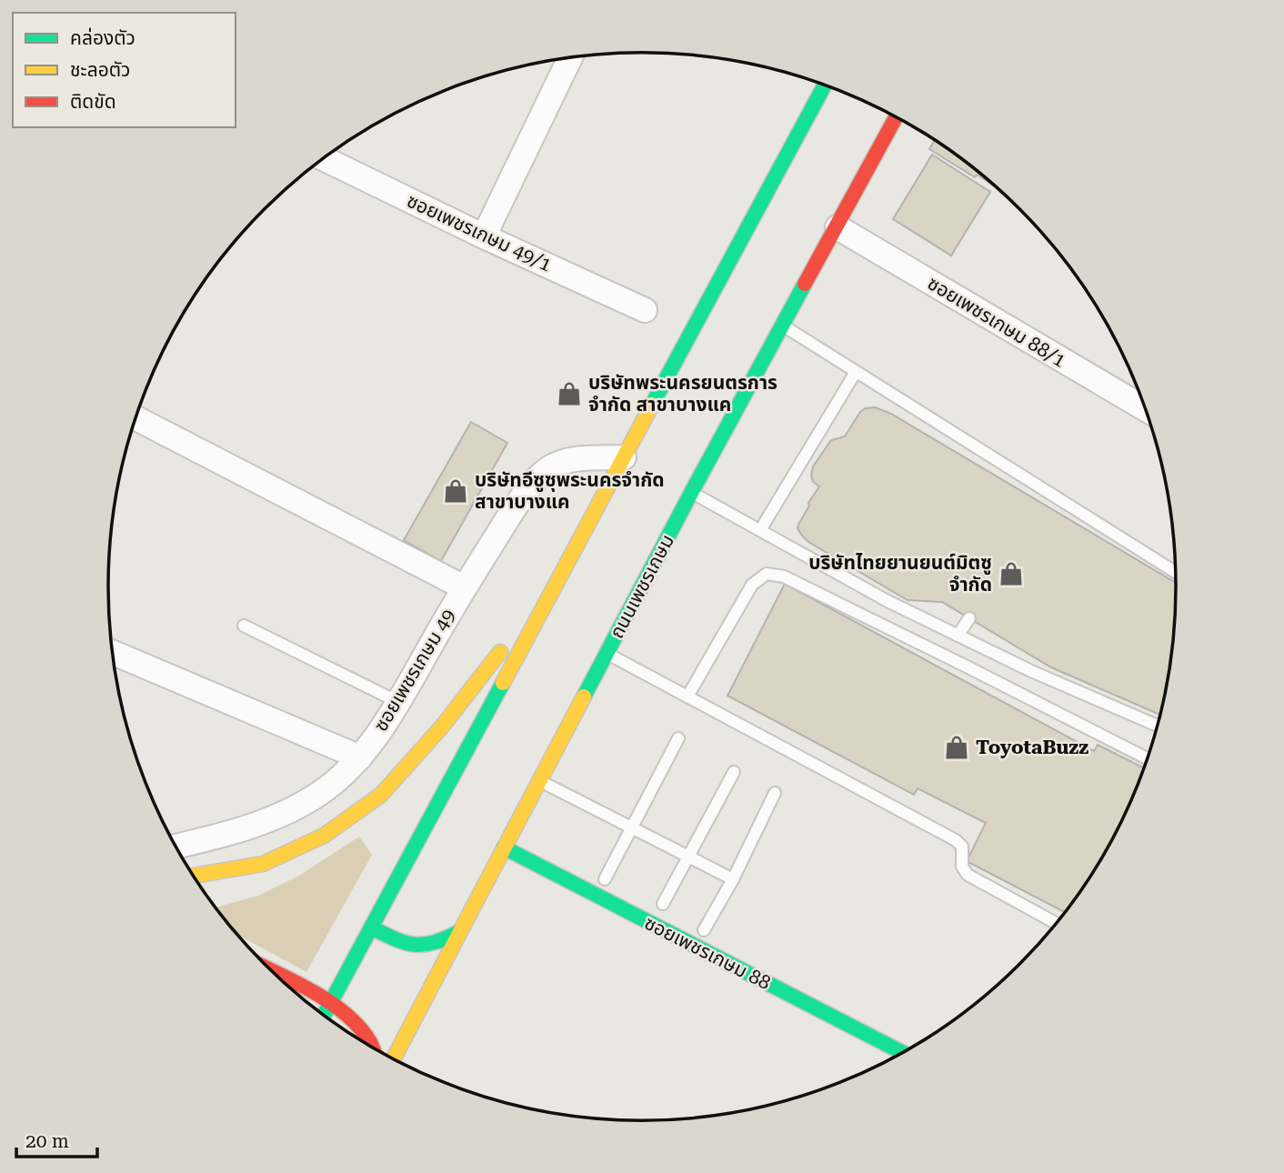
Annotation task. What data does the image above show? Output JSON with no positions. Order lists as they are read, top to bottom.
{
  "streets": {
    "main road": ["ถนนเพชรเกษม", "ซอยเพชรเกษม 88"],
    "street": ["ซอยเพชรเกษม 49/1", "ซอยเพชรเกษม 88/1", "ซอยเพชรเกษม 49"]
  },
  "crossings": [
    ["ซอยเพชรเกษม 88/1", "ถนนเพชรเกษม"],
    ["ถนนเพชรเกษม", "ซอยเพชรเกษม 88"]
  ],
  "places": {
    "shop": [
      "บริษัทพระนครยนตรการ จำกัด สาขาบางแค",
      "บริษัทอีซูซุพระนครจำกัด สาขาบางแค",
      "บริษัทไทยยานยนต์มิตซู จำกัด",
      "ToyotaBuzz"
    ]
  },
  "legend": ["คล่องตัว", "ชะลอตัว", "ติดขัด"],
  "scale_bar": "20 m"
}
